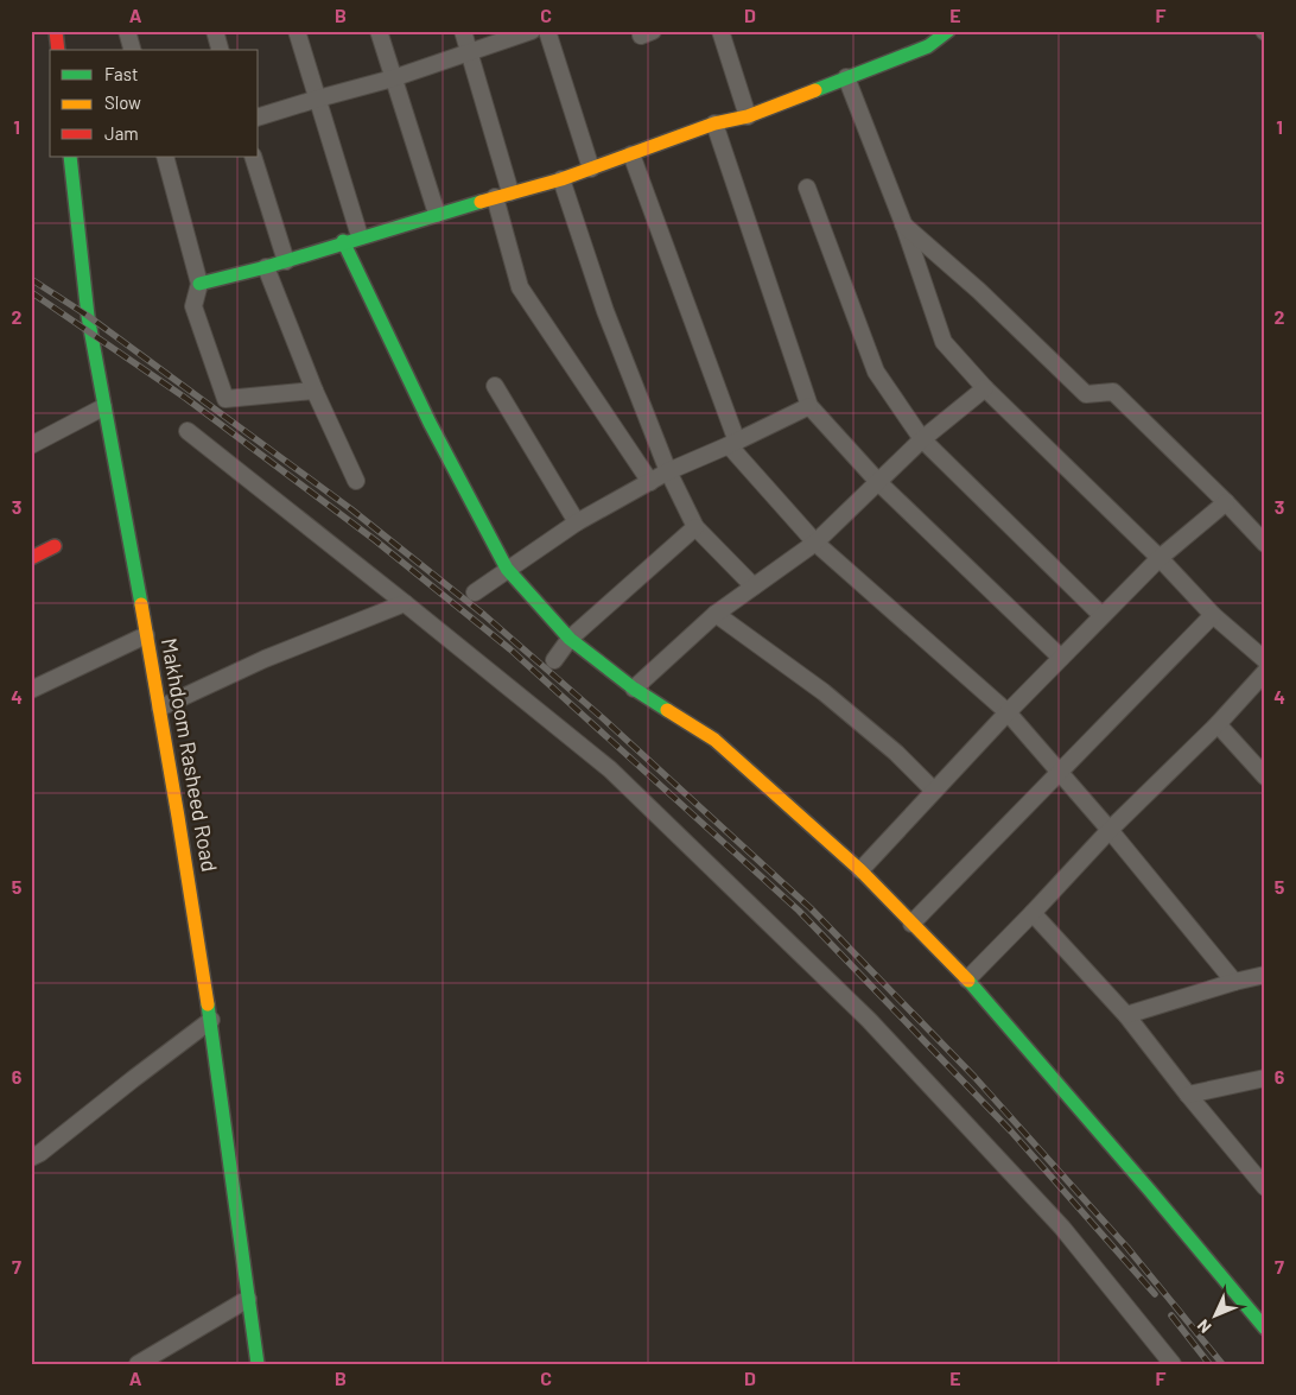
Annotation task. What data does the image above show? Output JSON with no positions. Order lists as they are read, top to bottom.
{
  "streets": {
    "street": ["Makhdoom Rasheed Road"]
  },
  "legend": ["Fast", "Slow", "Jam"],
  "north": "bottom left",
  "grid": {
    "columns": [
      "A",
      "B",
      "C",
      "D",
      "E",
      "F"
    ],
    "rows": [
      "1",
      "2",
      "3",
      "4",
      "5",
      "6",
      "7"
    ]
  }
}
